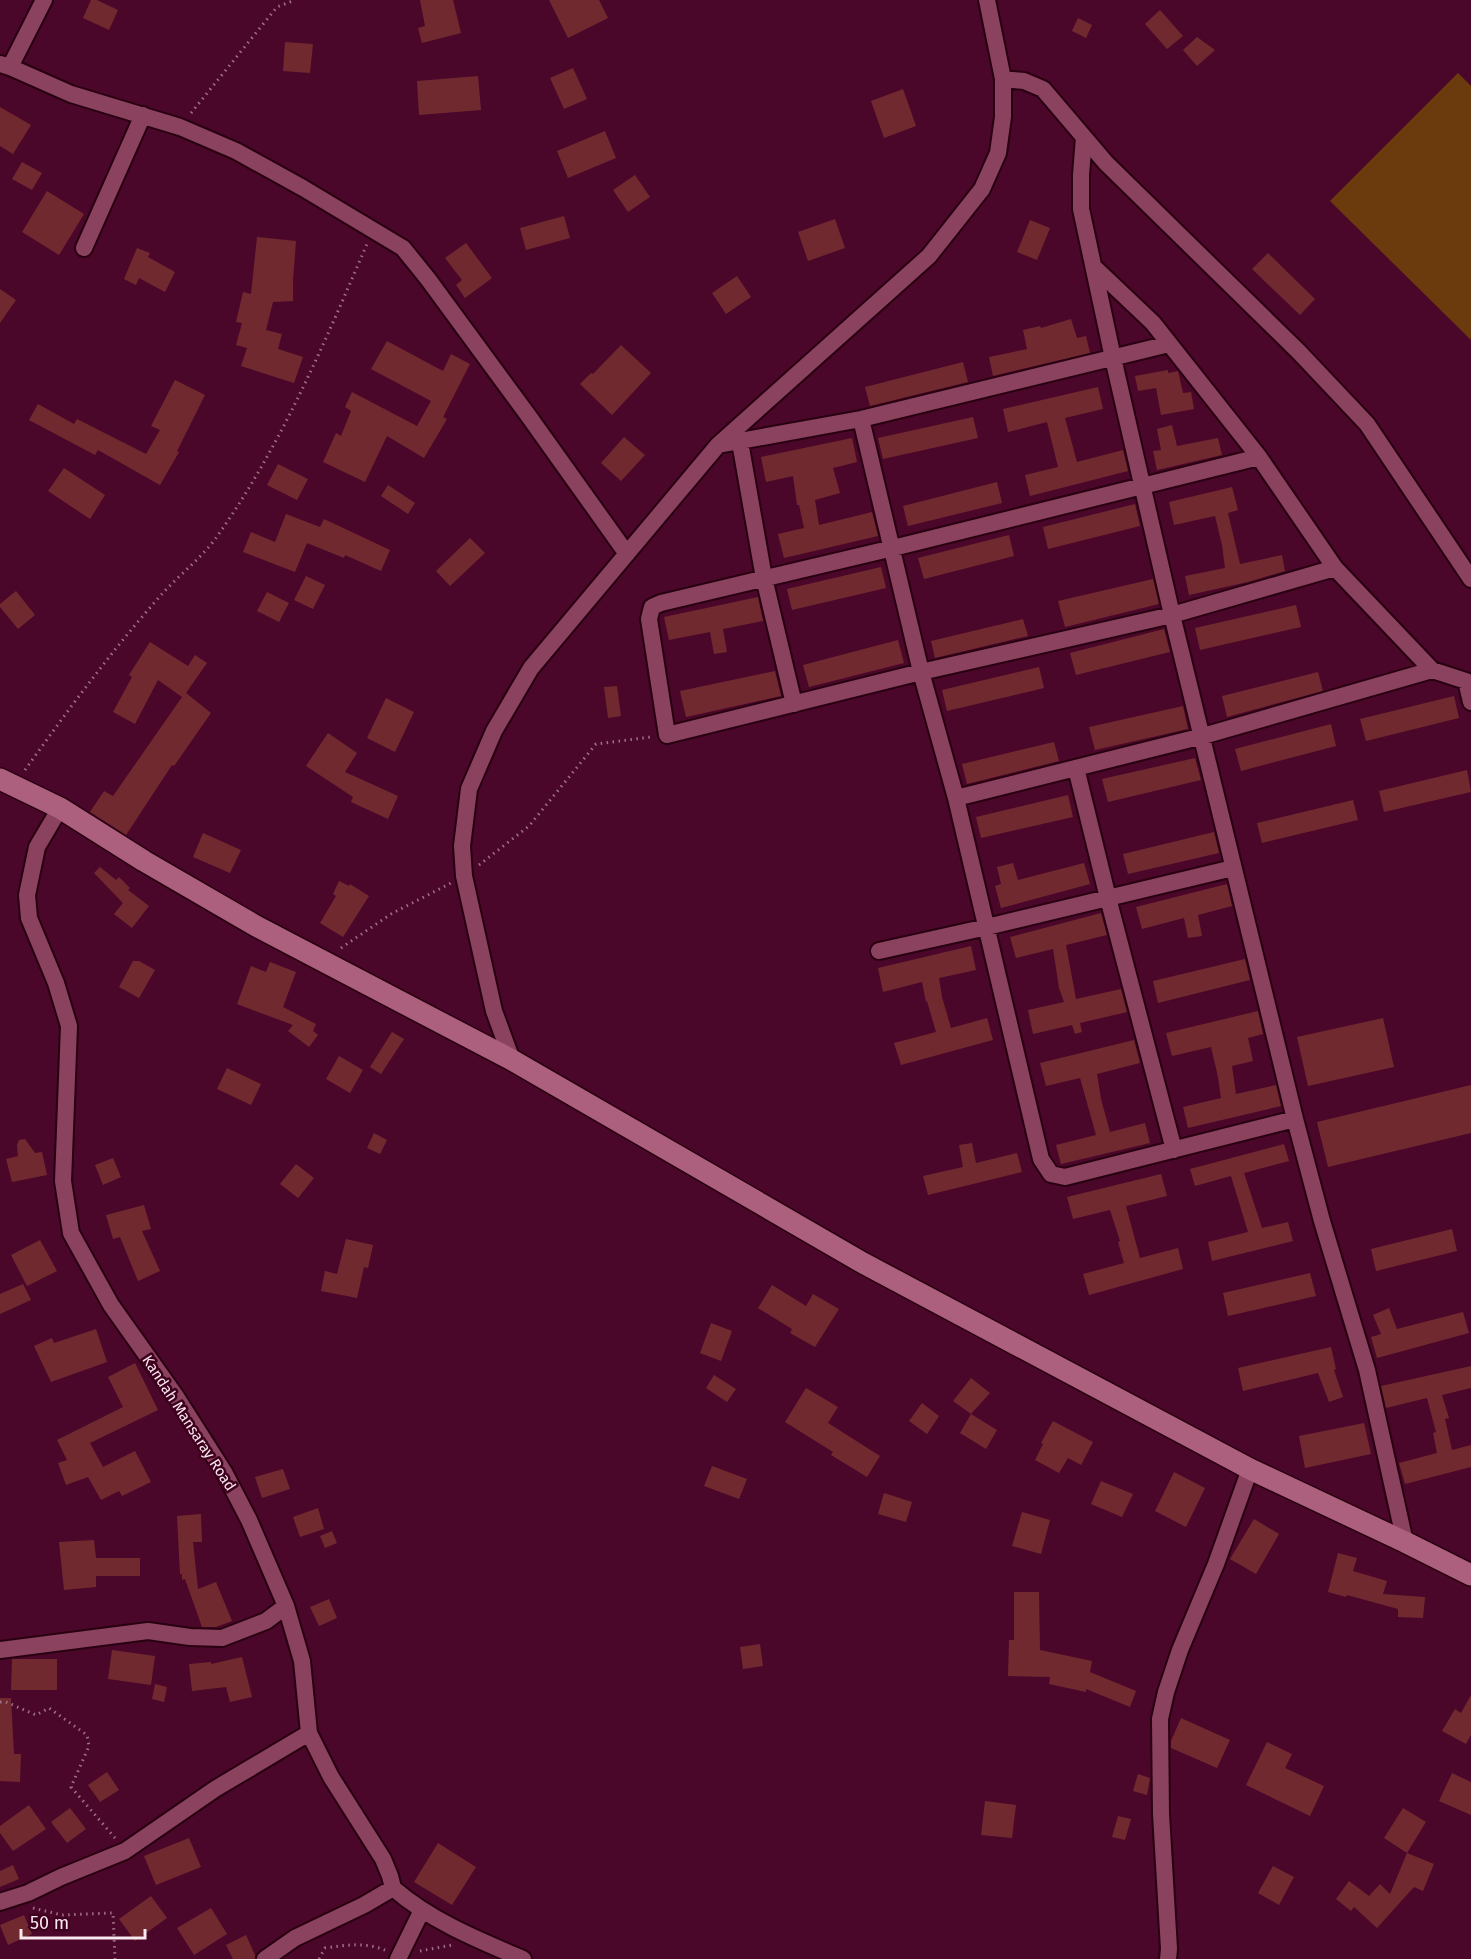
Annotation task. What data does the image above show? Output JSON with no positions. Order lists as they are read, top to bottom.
{
  "streets": {
    "street": ["Kandah Mansaray Road"]
  },
  "scale_bar": "50 m"
}
